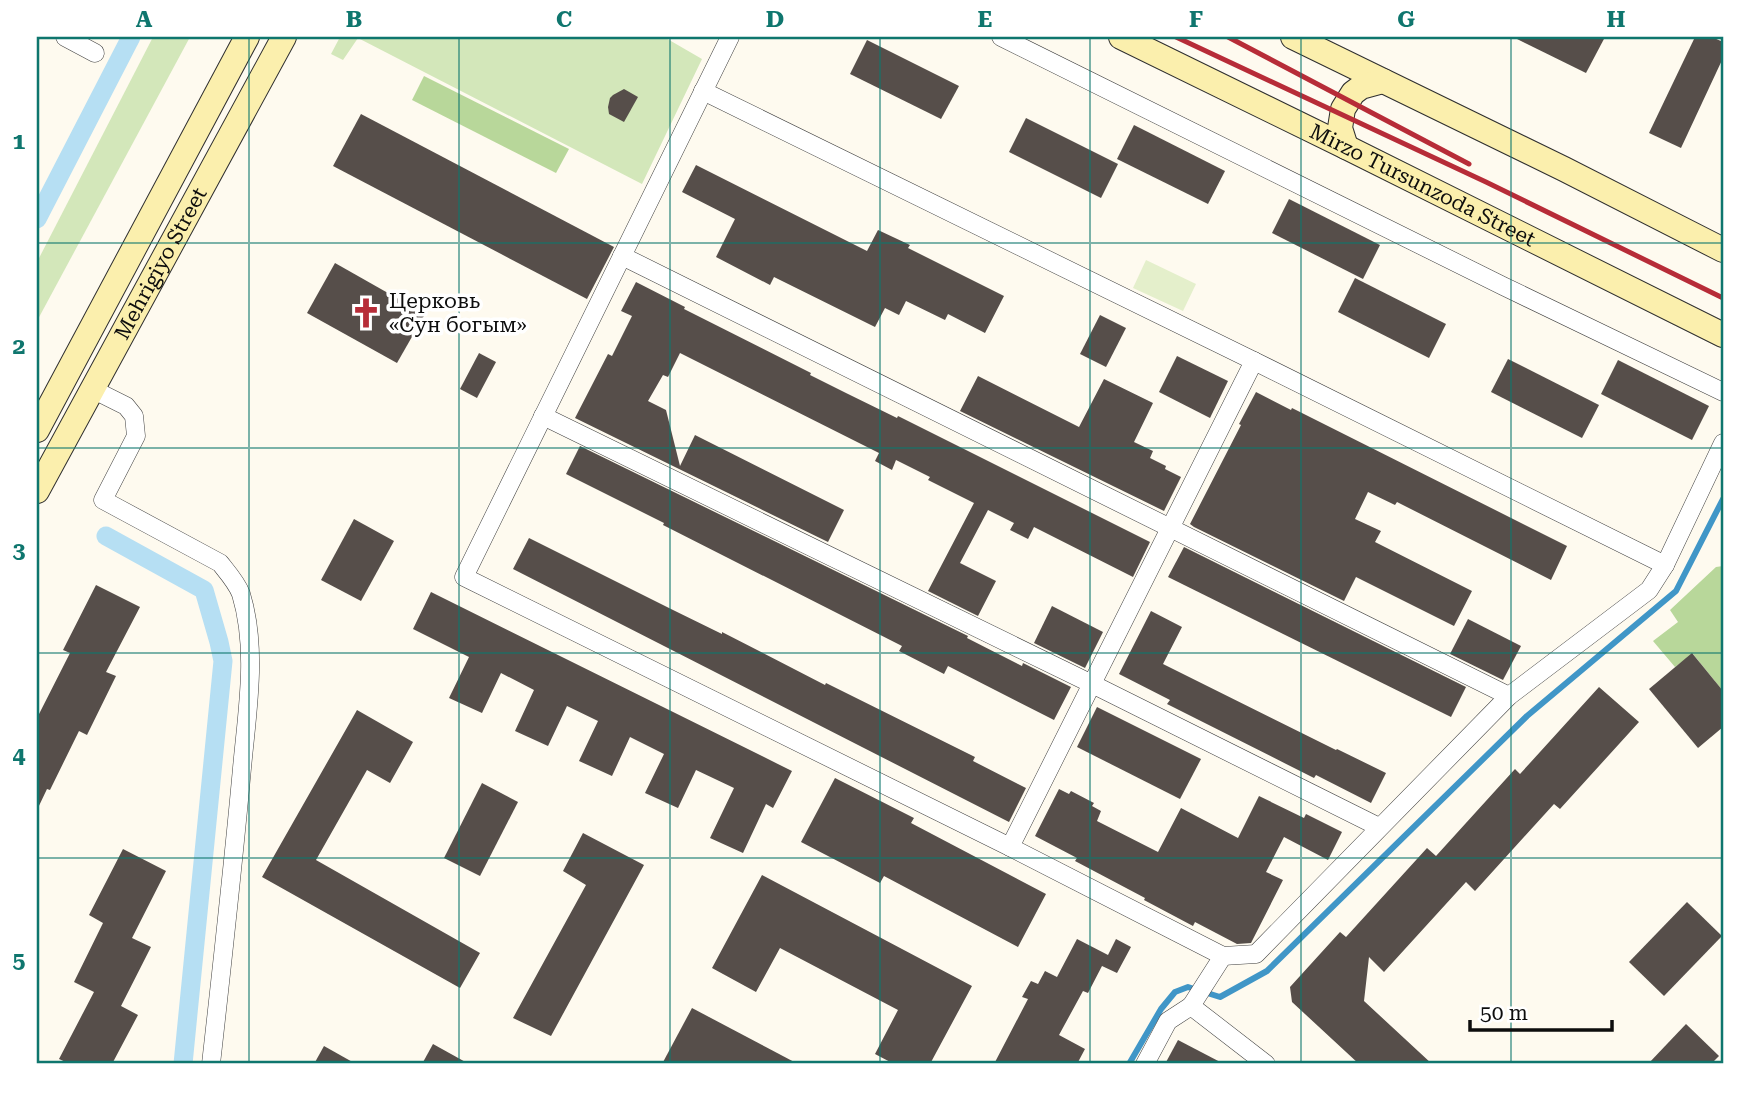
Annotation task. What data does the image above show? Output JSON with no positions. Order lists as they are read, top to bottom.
{
  "streets": {
    "main road": ["Mirzo Tursunzoda Street", "Mehrigiyo Street"]
  },
  "places": {
    "church": ["Церковь «Сун богым»"]
  },
  "scale_bar": "50 m",
  "grid": {
    "columns": [
      "A",
      "B",
      "C",
      "D",
      "E",
      "F",
      "G",
      "H"
    ],
    "rows": [
      "1",
      "2",
      "3",
      "4",
      "5"
    ]
  }
}
